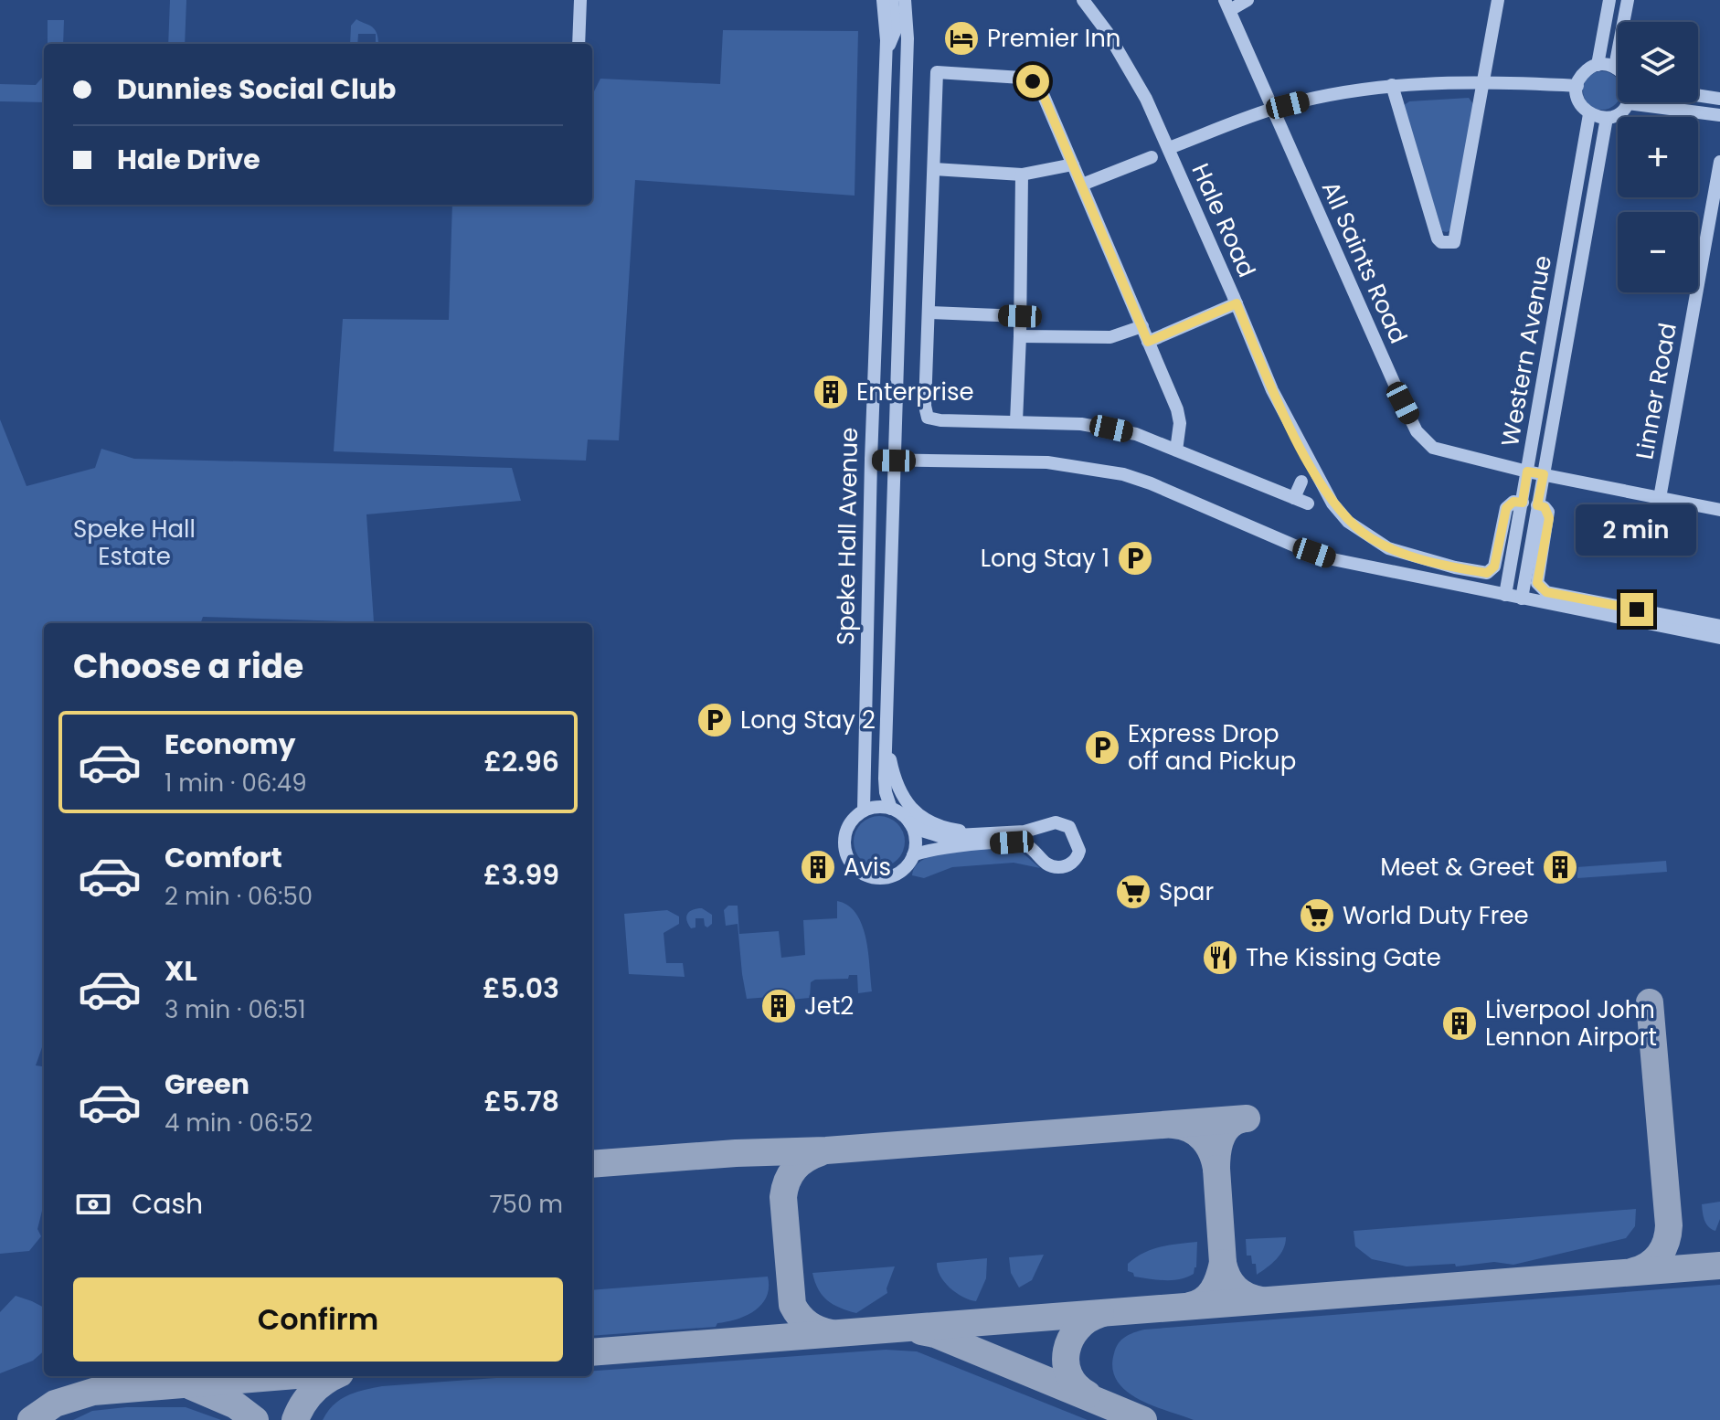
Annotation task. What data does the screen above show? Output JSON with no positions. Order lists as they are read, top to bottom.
{
  "streets": {
    "street": [
      "Hale Road",
      "All Saints Road",
      "Western Avenue",
      "Linner Road",
      "Speke Hall Avenue"
    ]
  },
  "crossings": [
    ["Hale Road", "Western Avenue"],
    ["All Saints Road", "Western Avenue"],
    ["All Saints Road", "Linner Road"]
  ],
  "parks": ["Speke Hall Estate"],
  "places": {
    "hotel": ["Premier Inn"],
    "building": [
      "Enterprise",
      "Avis",
      "Meet & Greet",
      "Jet2",
      "Liverpool John Lennon Airport"
    ],
    "parking": ["Long Stay 1", "Long Stay 2", "Express Drop off and Pickup"],
    "supermarket": ["Spar", "World Duty Free"],
    "restaurant": ["The Kissing Gate"]
  },
  "page": {
    "map_buttons": ["+", "−"],
    "banner": ["Dunnies Social Club", "Hale Drive"],
    "bubble": "2 min",
    "heading": "Choose a ride",
    "list": [
      {
        "name": "Economy",
        "note": "1 min · 06:49",
        "value": "£2.96"
      },
      {
        "name": "Comfort",
        "note": "2 min · 06:50",
        "value": "£3.99"
      },
      {
        "name": "XL",
        "note": "3 min · 06:51",
        "value": "£5.03"
      },
      {
        "name": "Green",
        "note": "4 min · 06:52",
        "value": "£5.78"
      }
    ],
    "pay": ["Cash", "750 m"],
    "buttons": "Confirm"
  }
}
